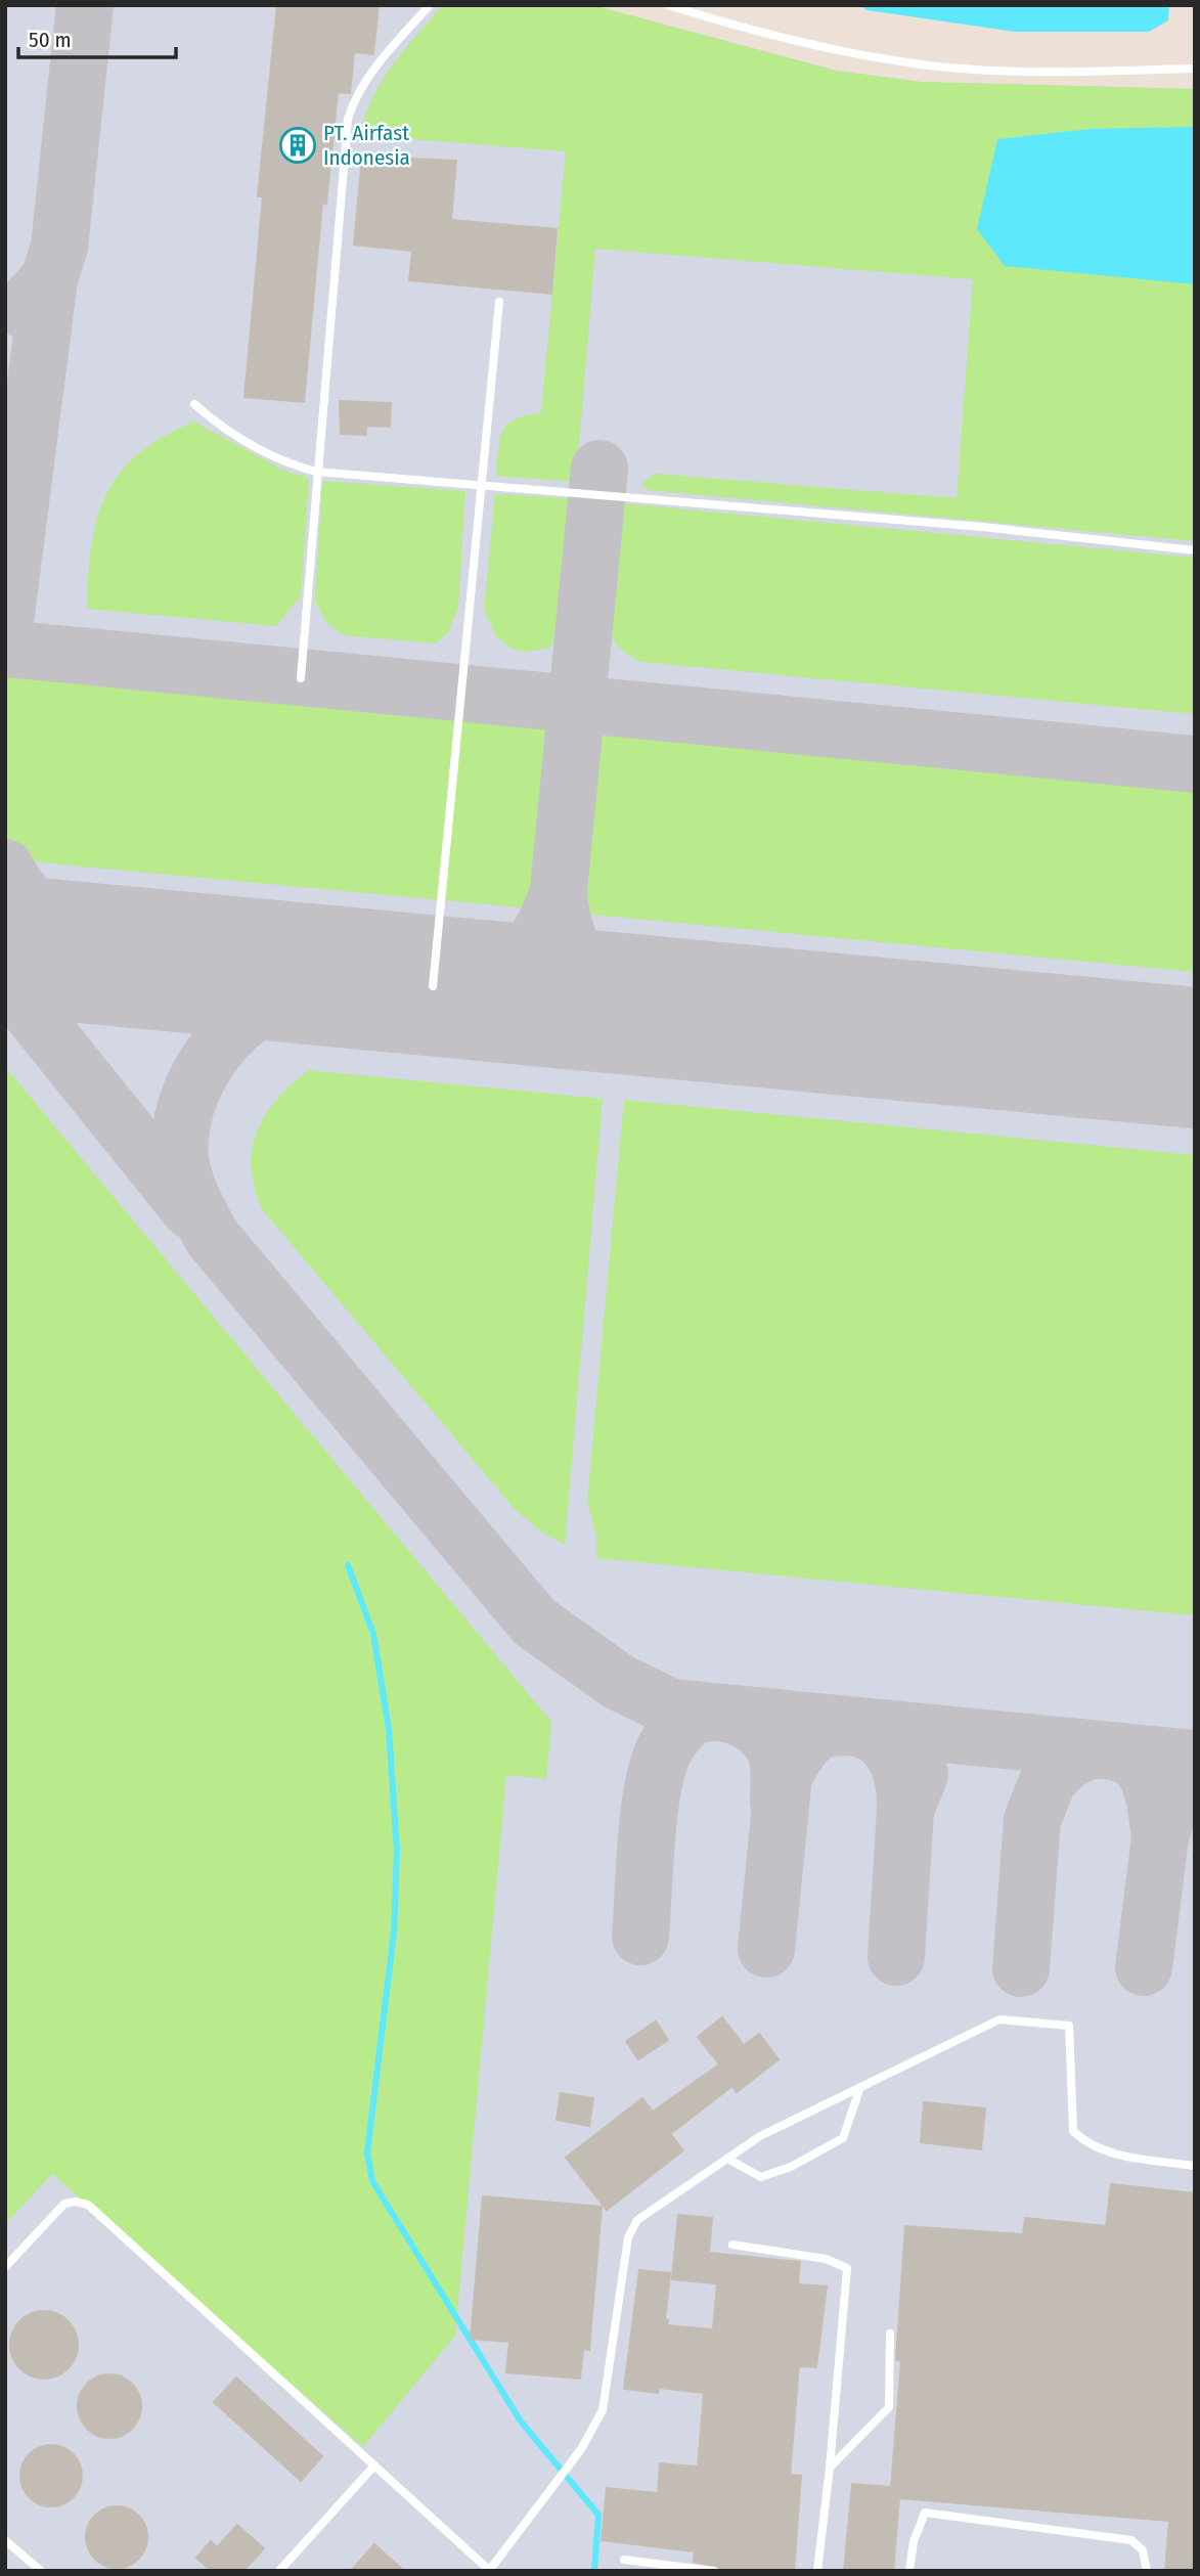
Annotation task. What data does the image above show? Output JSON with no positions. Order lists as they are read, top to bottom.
{
  "places": {
    "building": ["PT. Airfast Indonesia"]
  },
  "scale_bar": "50 m"
}
